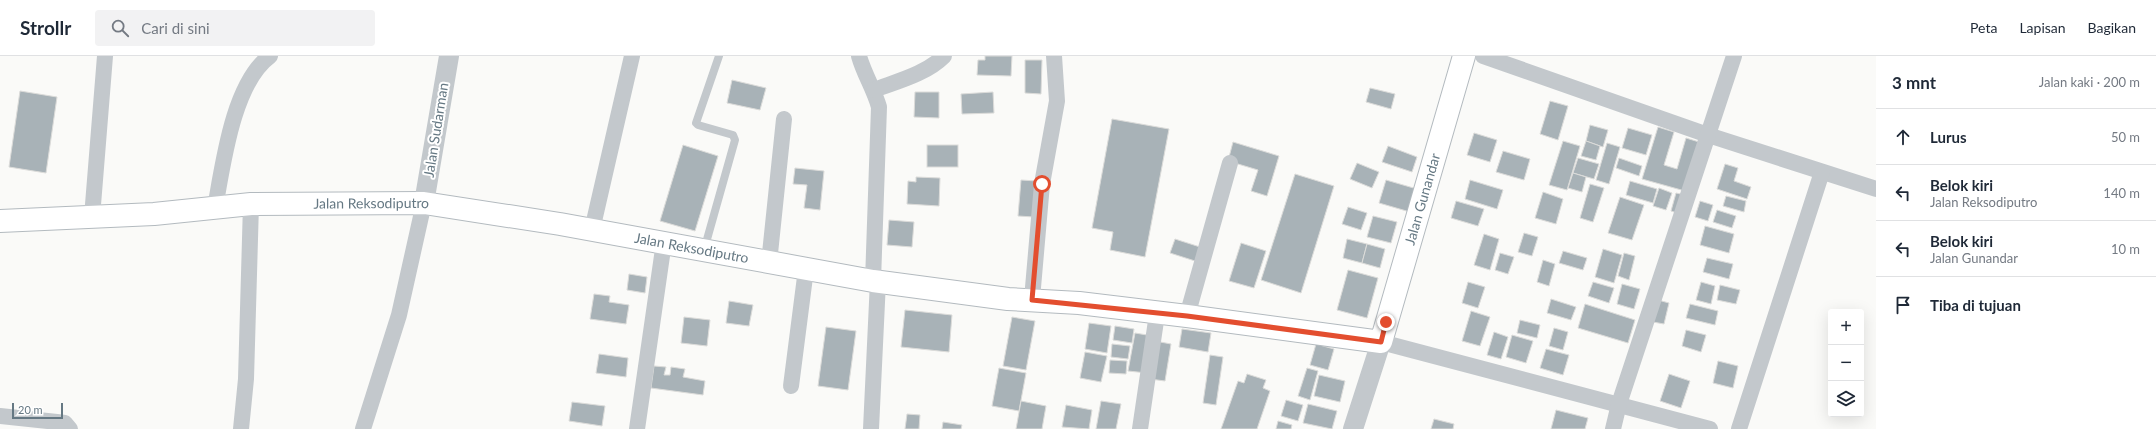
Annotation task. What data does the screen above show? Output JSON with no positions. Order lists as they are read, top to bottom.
{
  "streets": {
    "main road": ["Jalan Gunandar", "Jalan Reksodiputro"],
    "street": ["Jalan Sudarman"]
  },
  "crossings": [
    ["Jalan Sudarman", "Jalan Reksodiputro"],
    ["Jalan Gunandar", "Jalan Reksodiputro"]
  ],
  "scale_bar": "20 m",
  "page": {
    "header": "Strollr",
    "search": "Cari di sini",
    "nav": ["Peta", "Lapisan", "Bagikan"],
    "heading": ["3 mnt", "Jalan kaki · 200 m"],
    "list": [
      ["Lurus", "50 m"],
      ["Belok kiri", "Jalan Reksodiputro", "140 m"],
      ["Belok kiri", "Jalan Gunandar", "10 m"],
      "Tiba di tujuan"
    ],
    "map_buttons": ["+", "−"],
    "scale": "20 m"
  }
}
